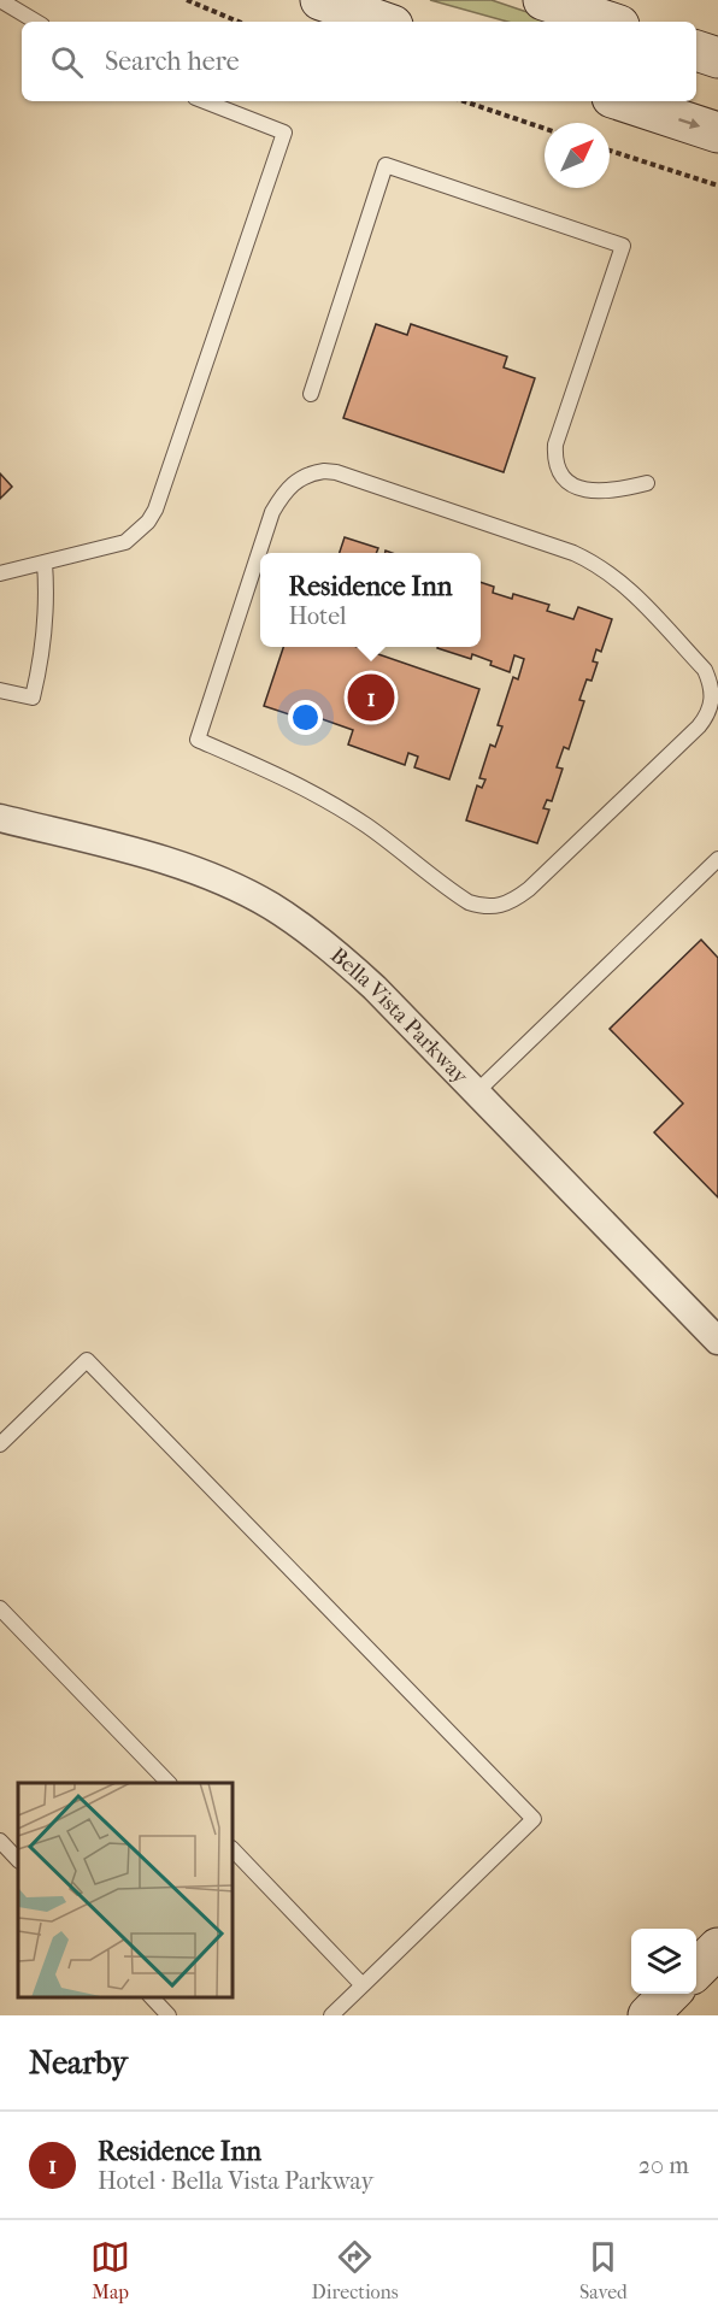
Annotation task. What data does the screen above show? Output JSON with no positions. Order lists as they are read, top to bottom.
{
  "streets": {
    "street": ["Bella Vista Parkway"]
  },
  "north": "top right",
  "page": {
    "search": "Search here",
    "popup": ["Residence Inn", "Hotel"],
    "pins": "1",
    "heading": "Nearby",
    "list": [
      {
        "mark": "1",
        "name": "Residence Inn",
        "note": "Hotel · Bella Vista Parkway",
        "value": "20 m"
      }
    ],
    "nav": ["Map", "Directions", "Saved"]
  }
}
